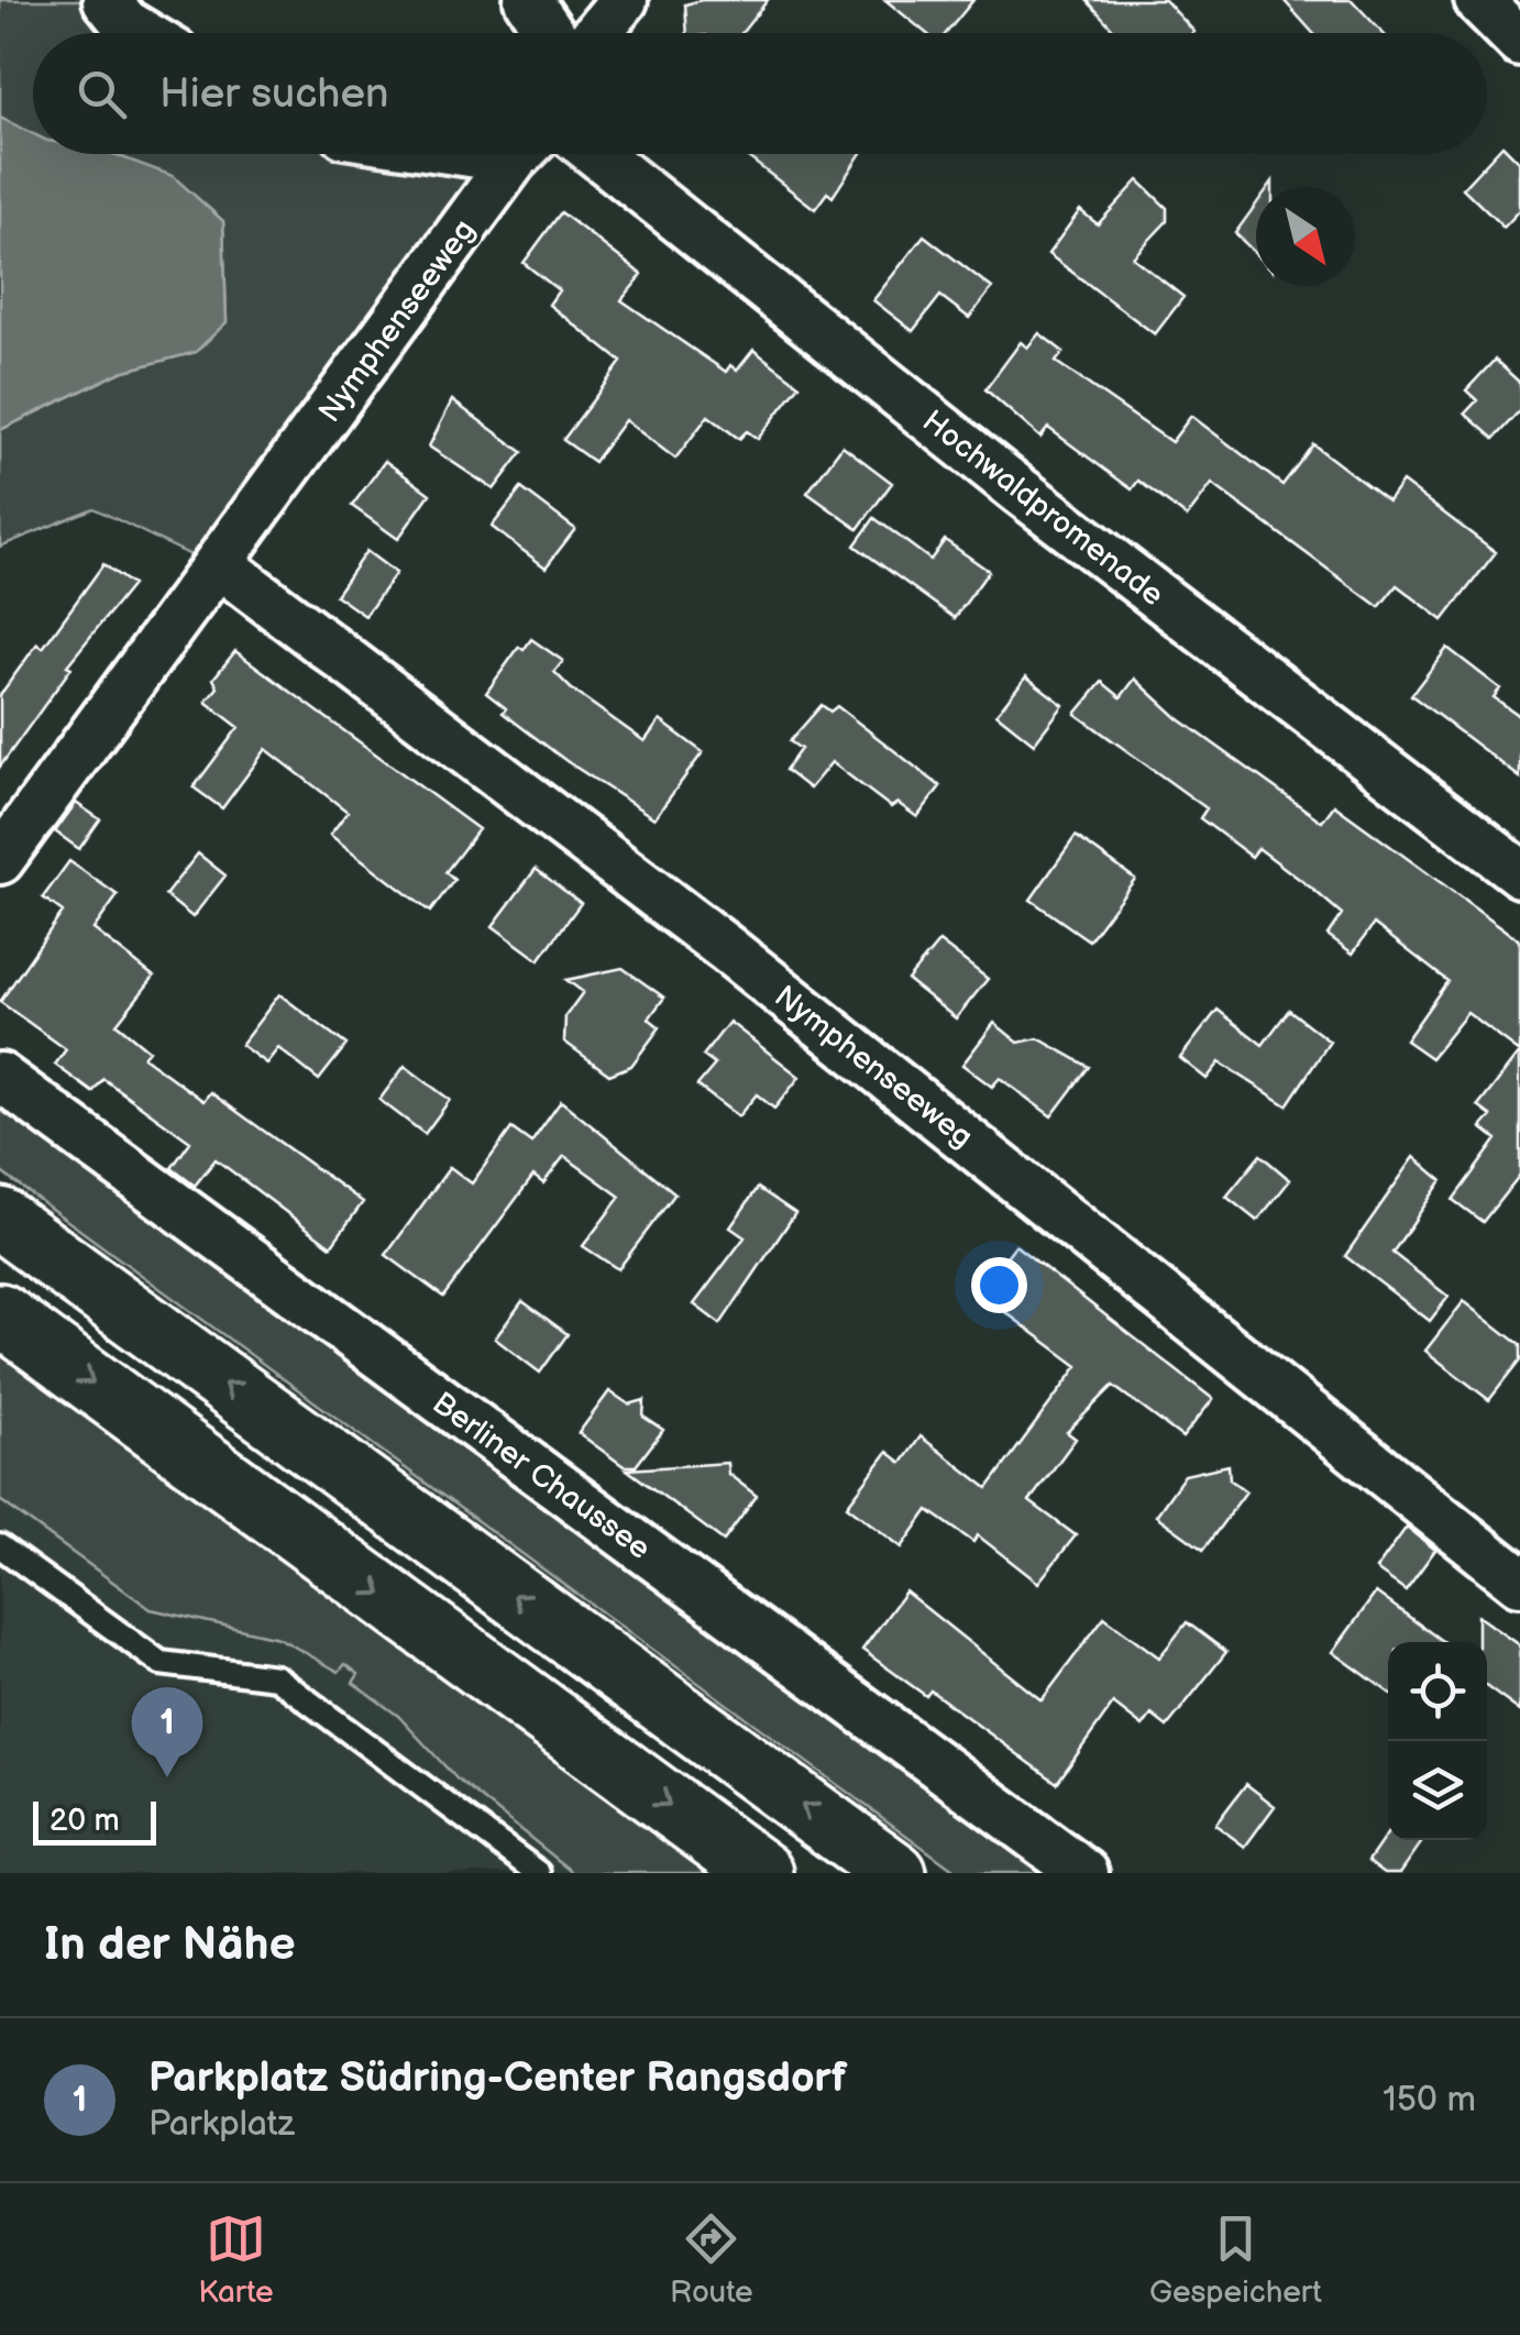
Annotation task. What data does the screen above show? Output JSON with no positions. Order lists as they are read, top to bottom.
{
  "streets": {
    "street": ["Nymphenseeweg", "Hochwaldpromenade", "Berliner Chaussee"]
  },
  "scale_bar": "20 m",
  "north": "bottom right",
  "page": {
    "search": "Hier suchen",
    "pins": "1",
    "scale": "20 m",
    "heading": "In der Nähe",
    "list": [
      {
        "mark": "1",
        "name": "Parkplatz Südring-Center Rangsdorf",
        "note": "Parkplatz",
        "value": "150 m"
      }
    ],
    "nav": ["Karte", "Route", "Gespeichert"]
  }
}
